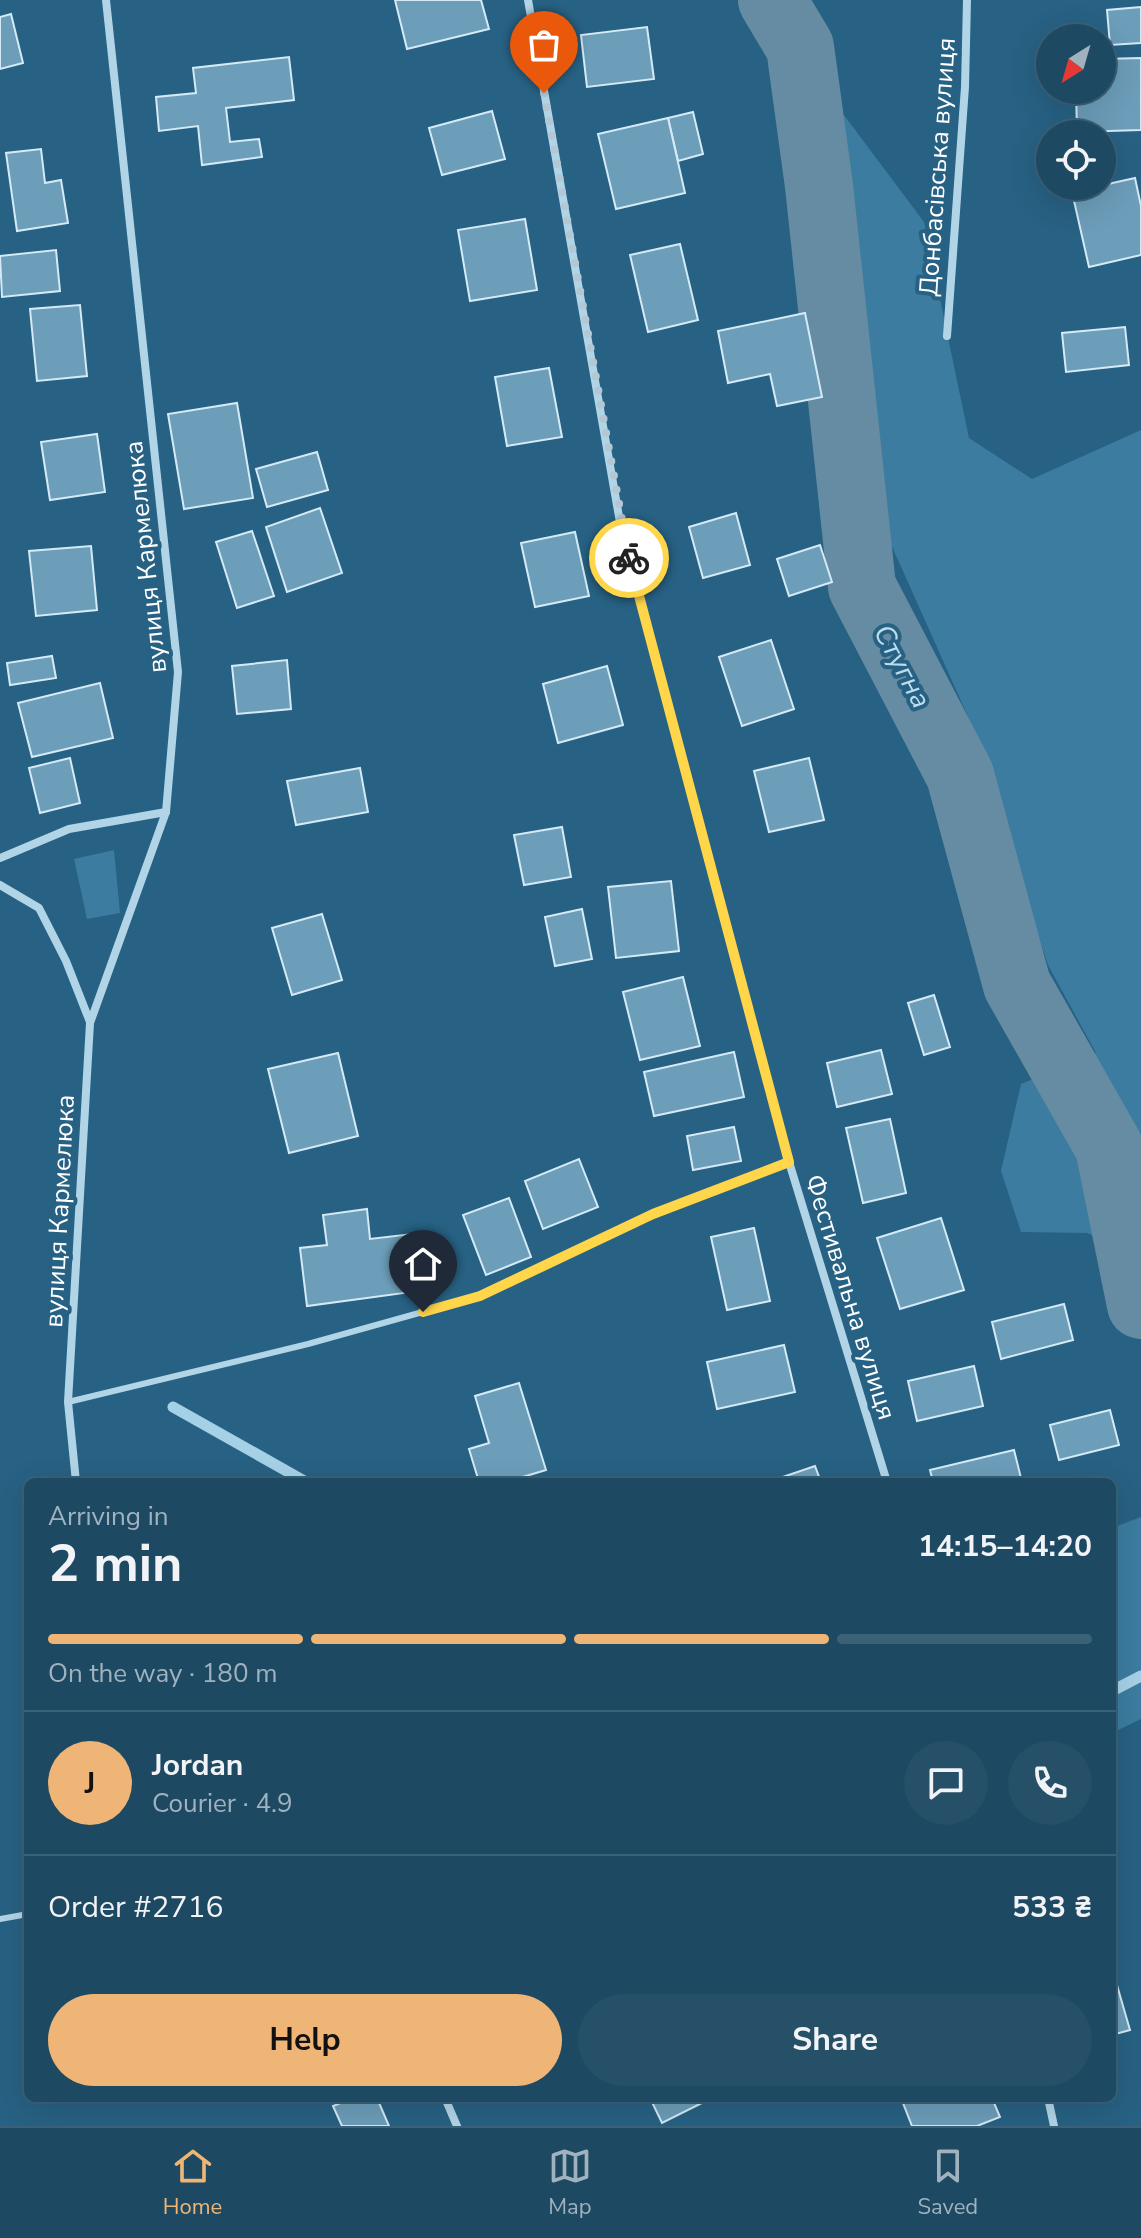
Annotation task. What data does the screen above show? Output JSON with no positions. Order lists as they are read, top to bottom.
{
  "streets": {
    "street": ["Донбасівська вулиця", "вулиця Кармелюка", "Фестивальна вулиця"]
  },
  "water": ["Стугна"],
  "north": "bottom left",
  "page": {
    "heading": ["2 min", "Arriving in", "14:15–14:20"],
    "panel": [
      "Jordan",
      "Courier · 4.9",
      "Order #2716",
      "533 ₴"
    ],
    "bar": "On the way · 180 m",
    "round": "J",
    "buttons": ["Help", "Share"],
    "tabs": ["Home", "Map", "Saved"]
  }
}
